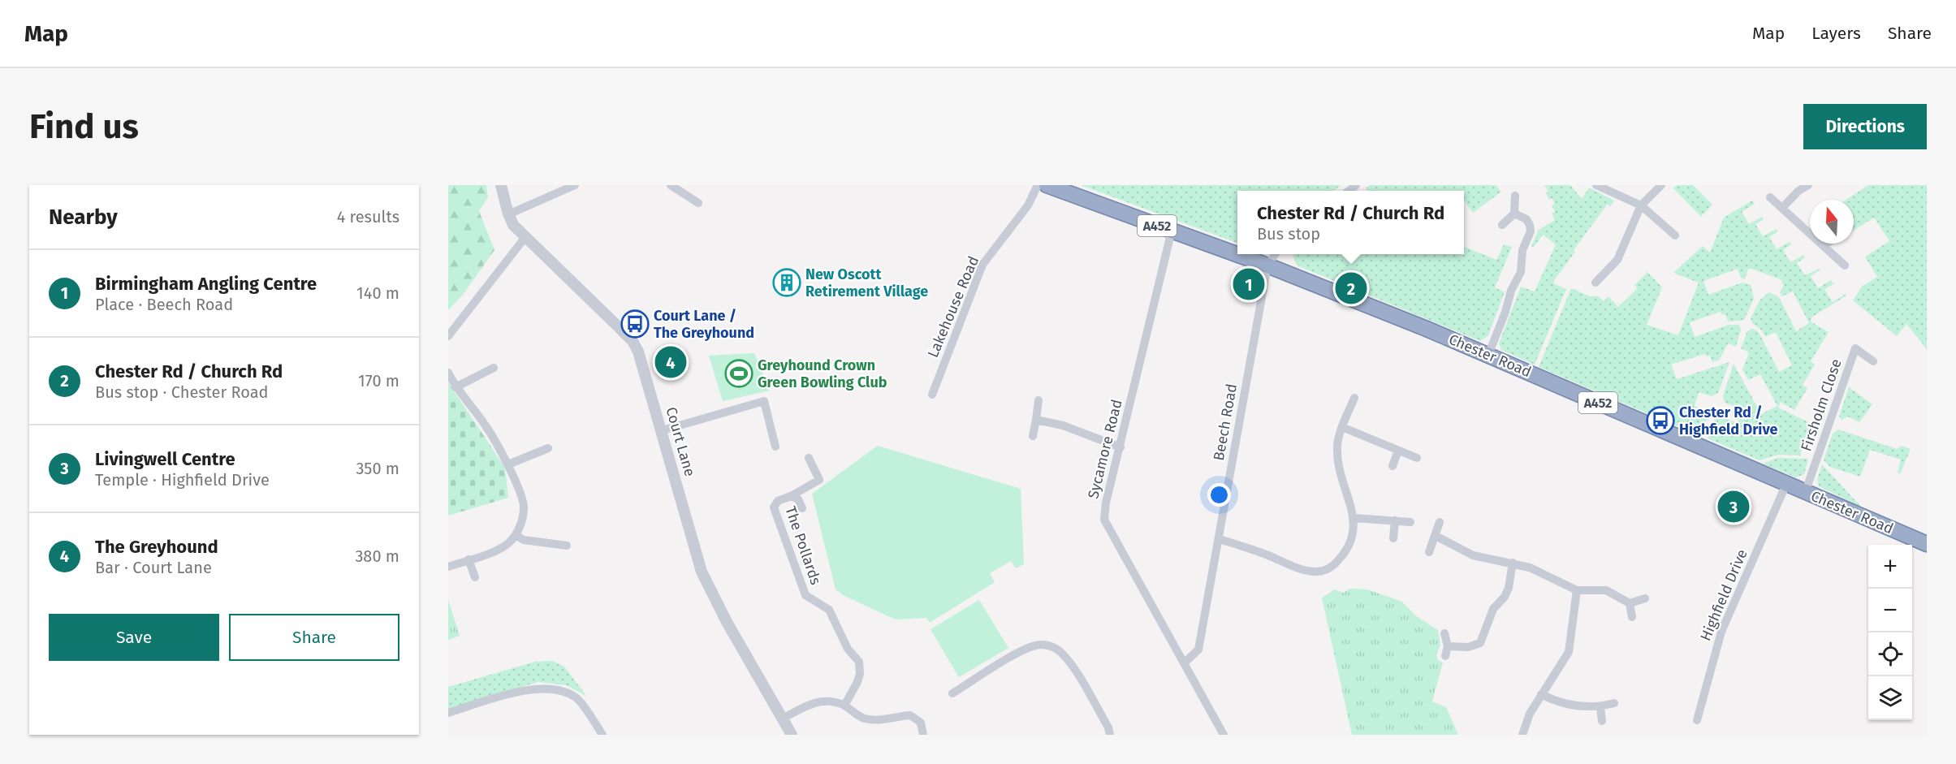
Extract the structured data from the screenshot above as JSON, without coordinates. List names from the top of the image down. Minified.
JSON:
{"streets":{"highway":["A452","Chester Road"],"street":["Lakehouse Road","Firsholm Close","Beech Road","Court Lane","Sycamore Road","The Pollards","Highfield Drive"]},"crossings":[["Chester Road","Firsholm Close"],["Chester Road","Beech Road"],["Chester Road","Sycamore Road"],["Chester Road","Highfield Drive"],["Beech Road","Sycamore Road"]],"places":{"building":["New Oscott Retirement Village"],"bus stop":["Court Lane / The Greyhound","Chester Rd / Highfield Drive"],"sports":["Greyhound Crown Green Bowling Club"]},"north":"top","page":{"header":"Map","nav":["Map","Layers","Share"],"buttons":["Directions",["Save","Share"]],"title":"Find us","heading":["Nearby","4 results"],"popup":["Chester Rd / Church Rd","Bus stop"],"list":[{"mark":"1","name":"Birmingham Angling Centre","note":"Place · Beech Road","value":"140 m"},{"mark":"2","name":"Chester Rd / Church Rd","note":"Bus stop · Chester Road","value":"170 m"},{"mark":"3","name":"Livingwell Centre","note":"Temple · Highfield Drive","value":"350 m"},{"mark":"4","name":"The Greyhound","note":"Bar · Court Lane","value":"380 m"}],"pins":["1","2","4","3"],"map_buttons":["+","−"]}}
